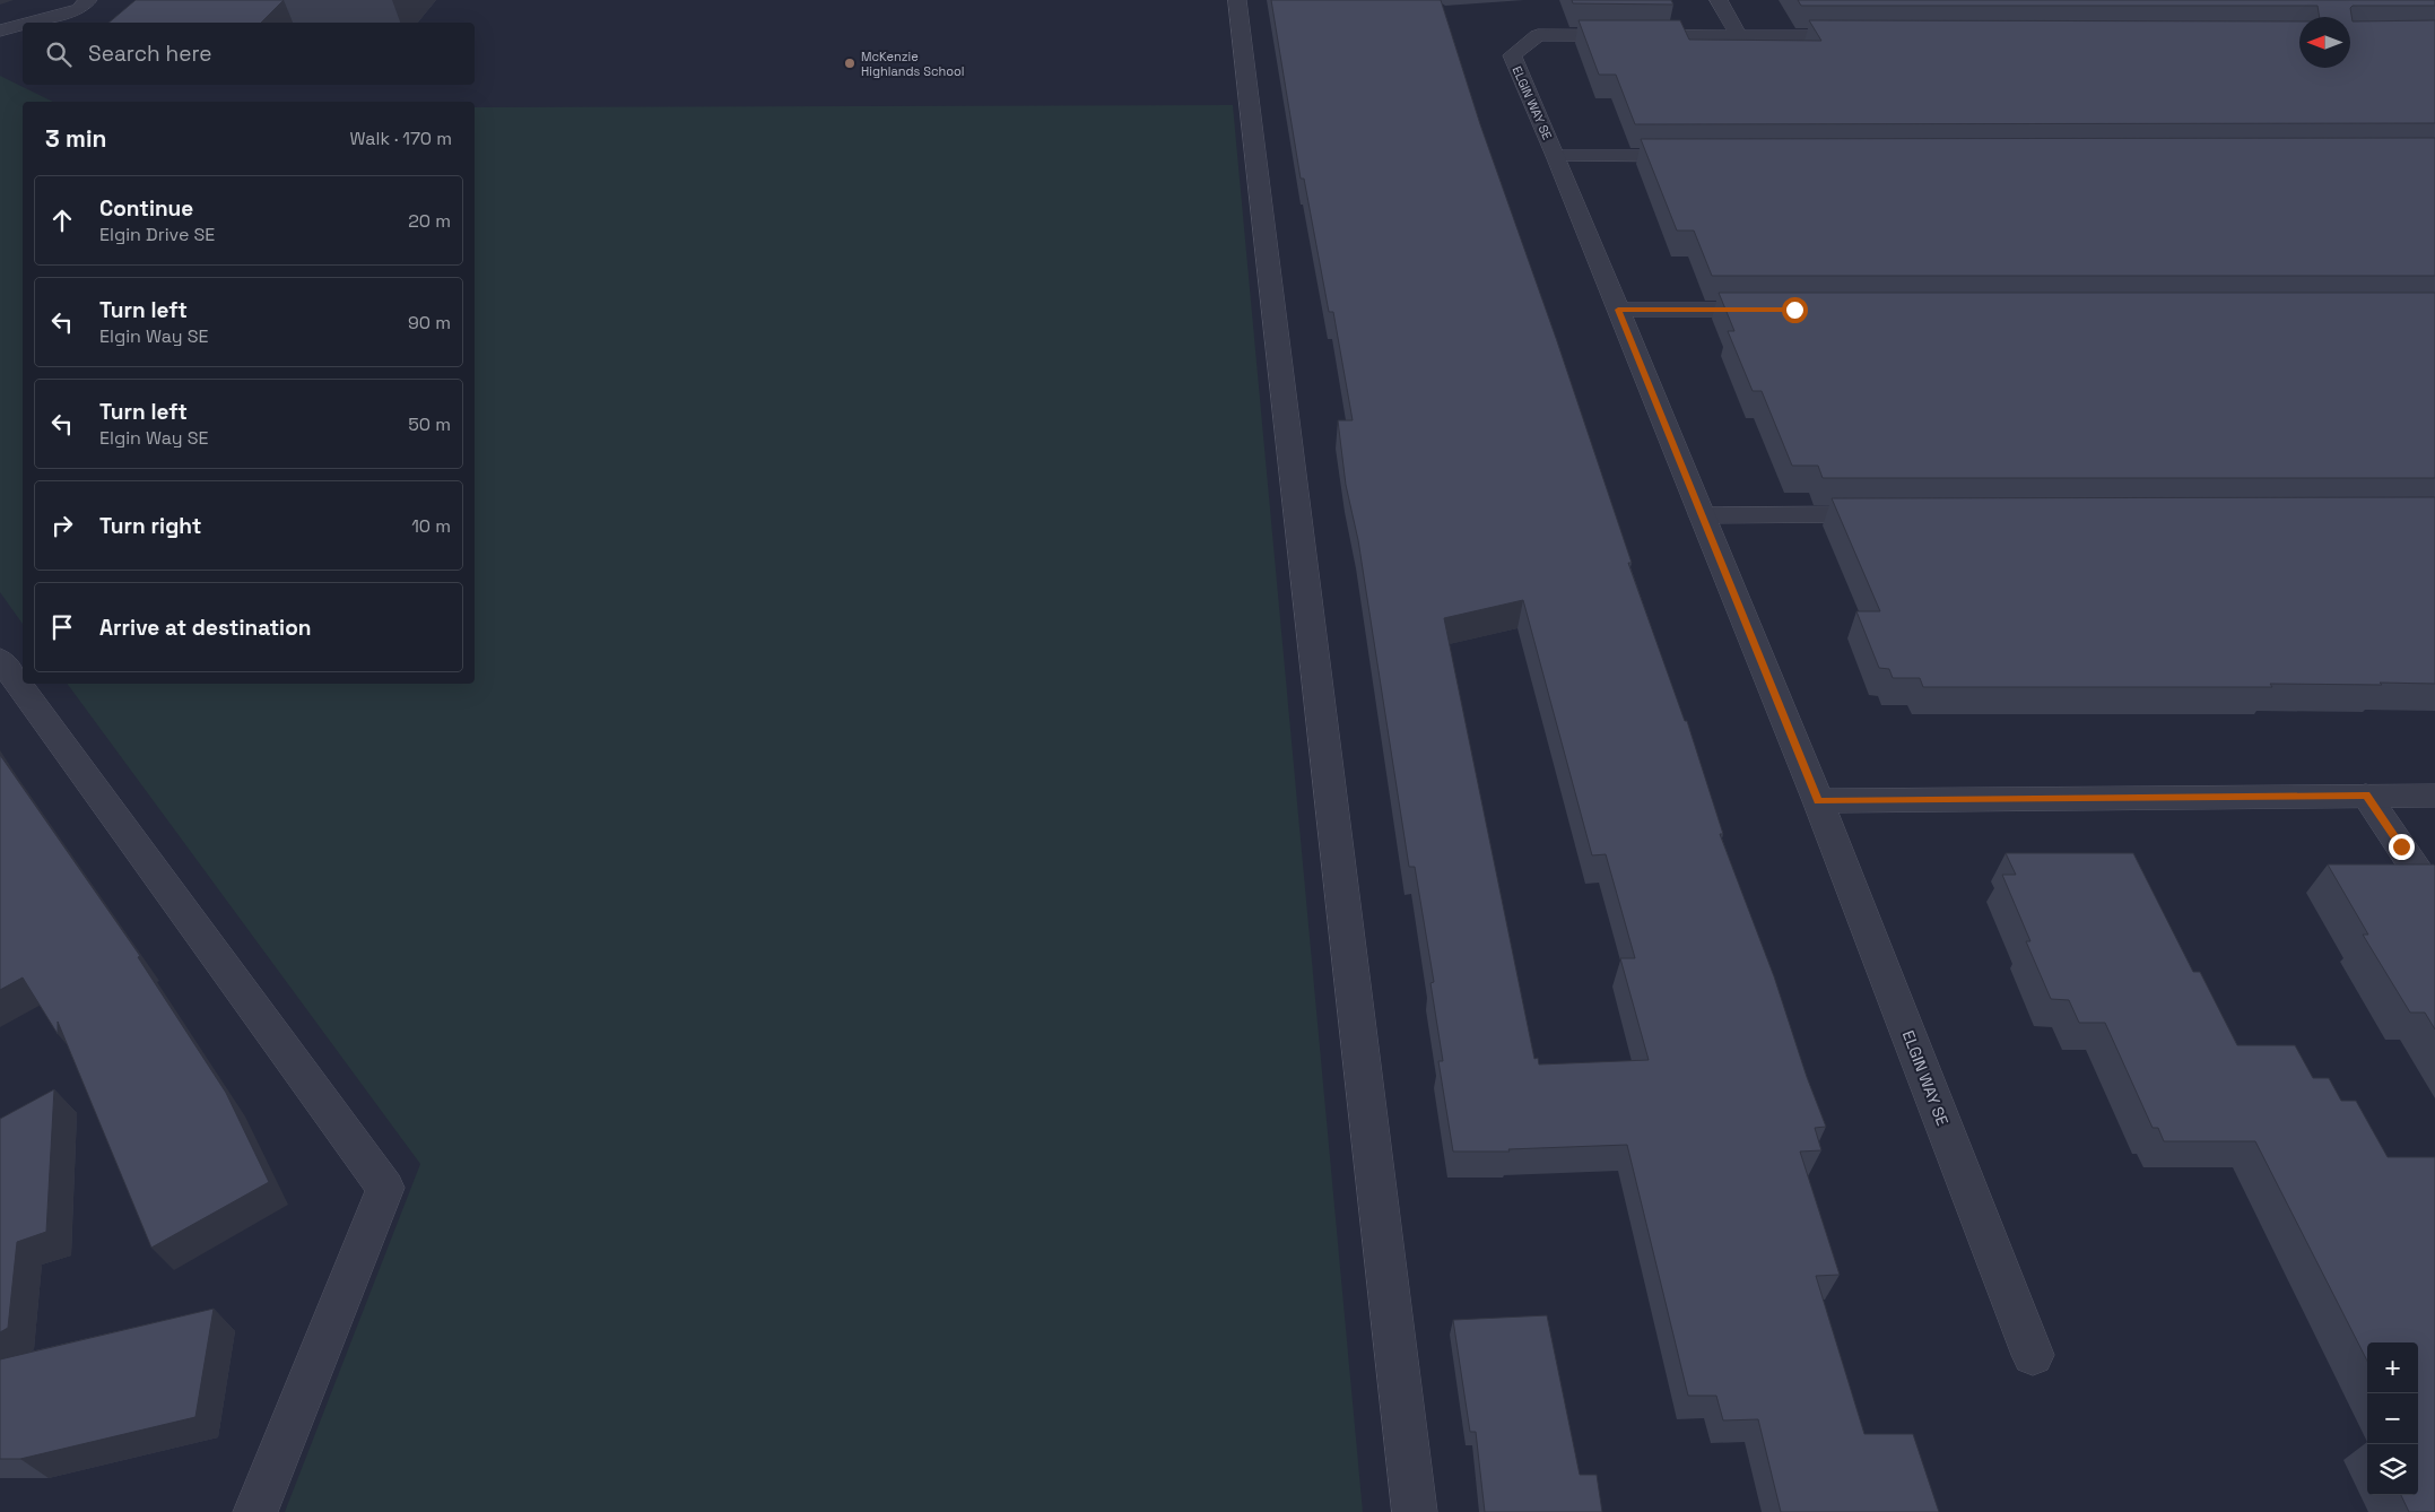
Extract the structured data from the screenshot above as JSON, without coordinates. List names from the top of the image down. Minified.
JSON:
{"streets":{"street":["ELGIN WAY SE"]},"places":["McKenzie Highlands School"],"north":"left","page":{"search":"Search here","heading":["3 min","Walk · 170 m"],"list":[["Continue","Elgin Drive SE","20 m"],["Turn left","Elgin Way SE","90 m"],["Turn left","Elgin Way SE","50 m"],["Turn right","10 m"],"Arrive at destination"],"map_buttons":["+","−"]}}
